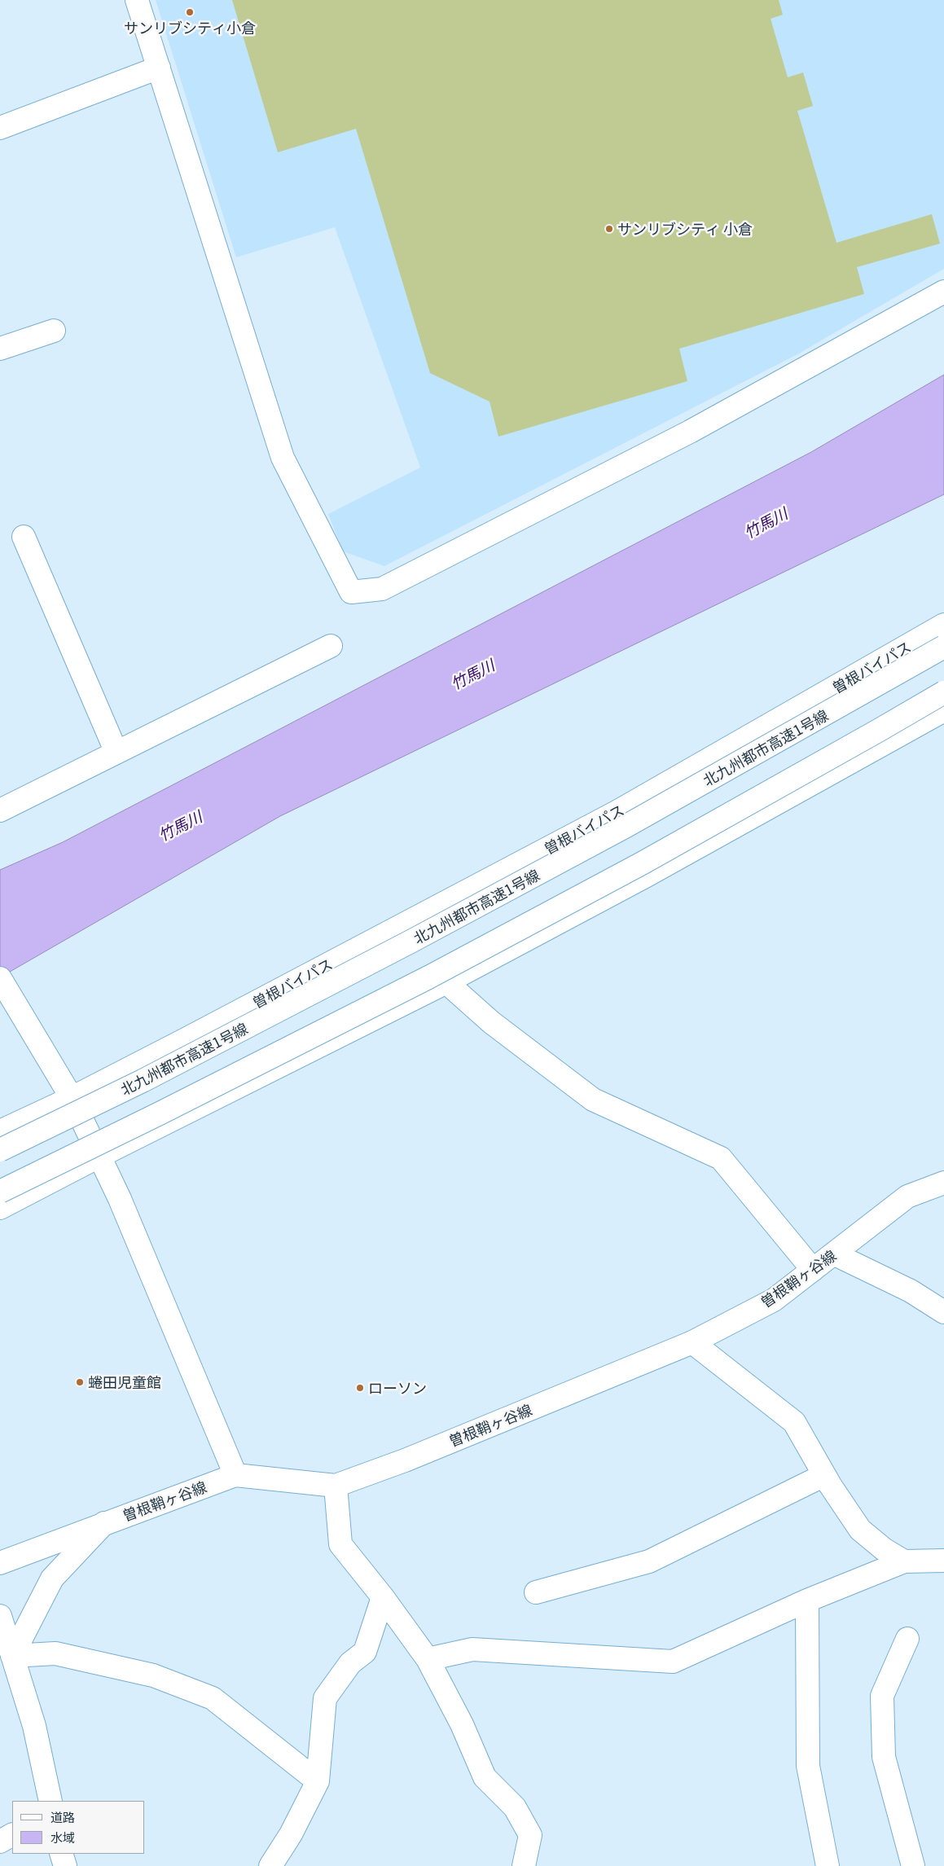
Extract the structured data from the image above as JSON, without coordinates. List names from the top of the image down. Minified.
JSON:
{"streets":{"main road":["曽根バイパス","北九州都市高速1号線","曽根鞘ヶ谷線"]},"water":["竹馬川"],"places":["サンリブシティ小倉","サンリブシティ 小倉","蜷田児童館","ローソン"],"legend":["道路","水域"]}
